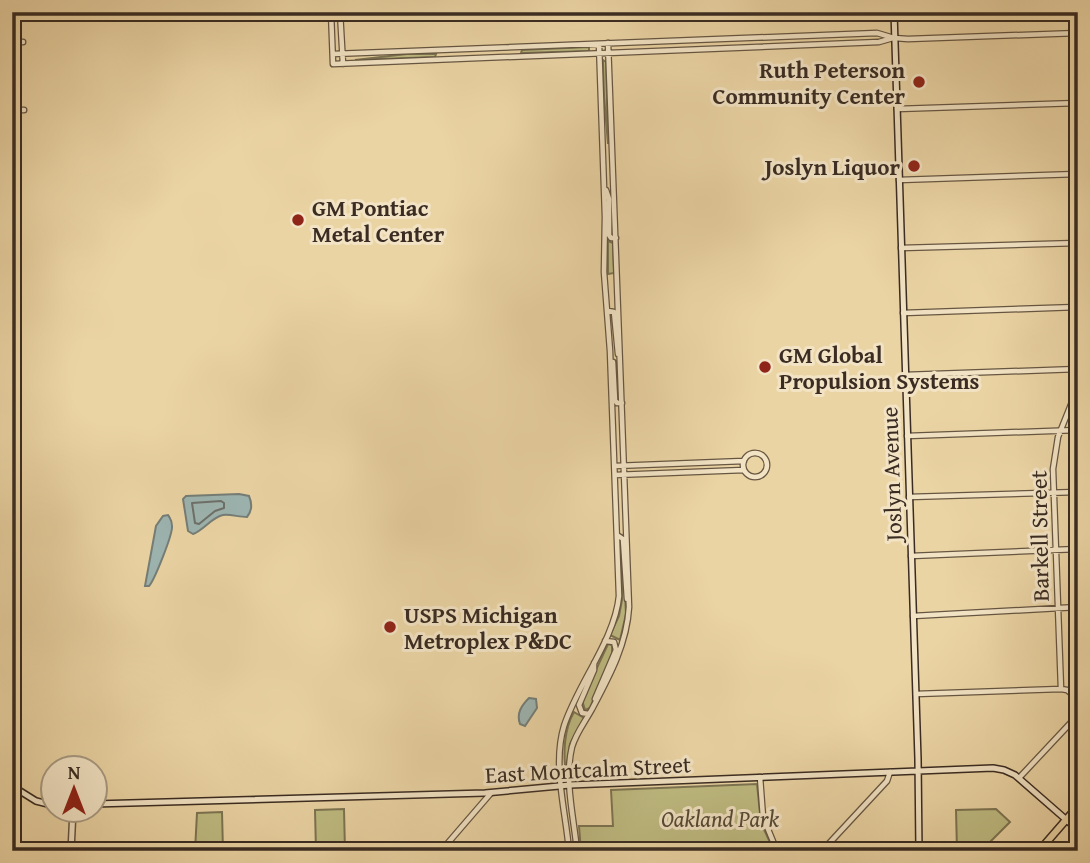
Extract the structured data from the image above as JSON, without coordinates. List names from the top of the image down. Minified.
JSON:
{"streets":{"main road":["Joslyn Avenue","East Montcalm Street"],"street":["Barkell Street"]},"crossings":[["Joslyn Avenue","East Montcalm Street"]],"parks":["Oakland Park"],"places":["Ruth Peterson Community Center","Joslyn Liquor","GM Pontiac Metal Center","GM Global Propulsion Systems","USPS Michigan Metroplex P&DC"],"north":"top"}
